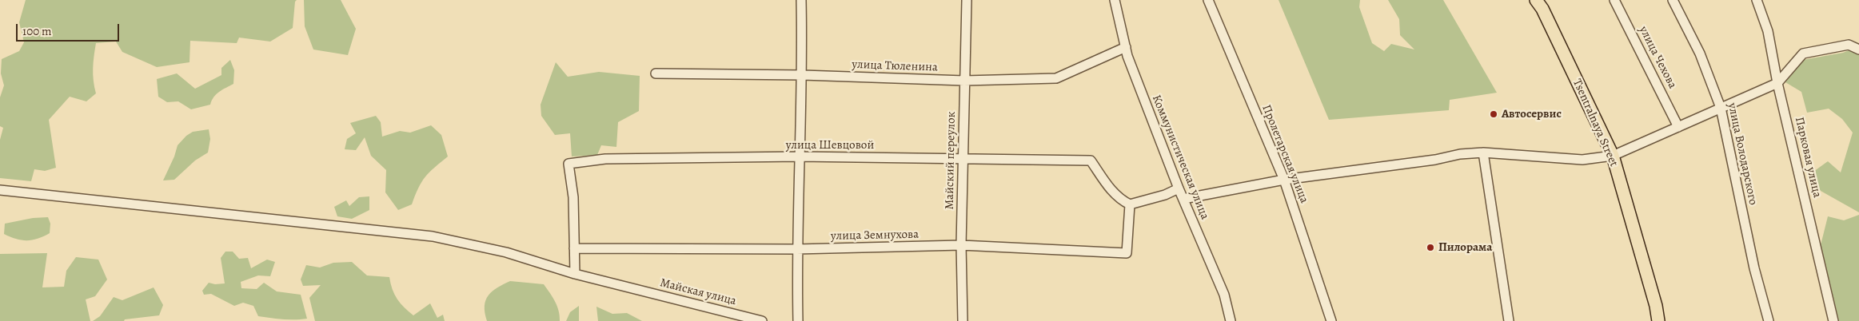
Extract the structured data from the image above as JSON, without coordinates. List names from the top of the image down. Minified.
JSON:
{"streets":{"main road":["Tsentralnaya Street"],"street":["улица Чехова","улица Тюленина","улица Шевцовой","Пролетарская улица","улица Володарского","Коммунистическая улица","Парковая улица","Майский переулок","улица Земнухова","Майская улица"]},"crossings":[["улица Тюленина","Коммунистическая улица"],["улица Тюленина","Майский переулок"],["улица Шевцовой","Майский переулок"],["улица Шевцовой","улица Земнухова"],["Майский переулок","улица Земнухова"]],"places":["Автосервис","Пилорама"],"scale_bar":"100 m"}
